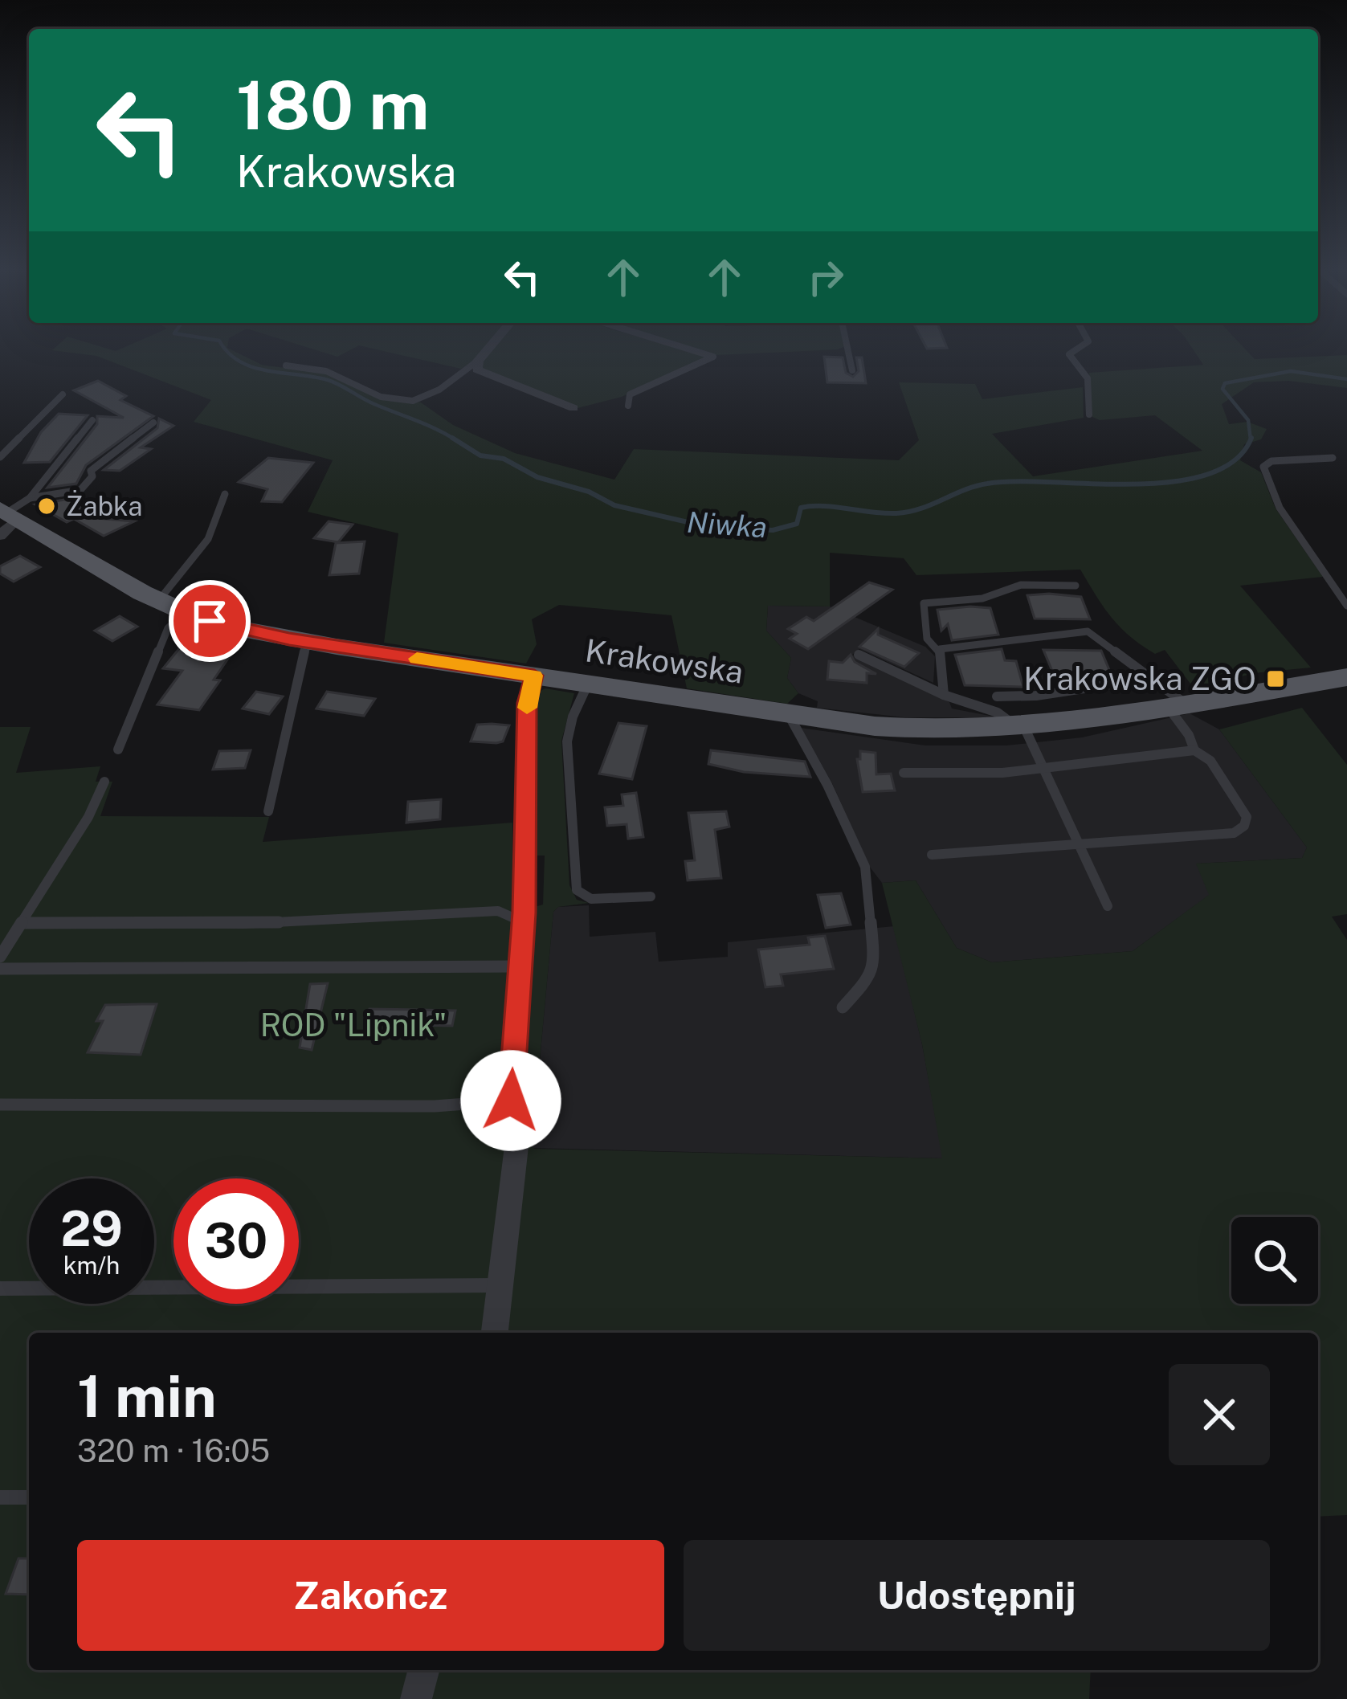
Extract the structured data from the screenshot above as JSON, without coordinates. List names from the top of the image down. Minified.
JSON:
{"streets":{"main road":["Krakowska"]},"water":["Niwka"],"parks":["ROD \"Lipnik\""],"places":{"other":["Żabka"],"transit":["Krakowska ZGO"]},"page":{"turn":["180 m","Krakowska"],"speed":"29 km/h","limit":"30","heading":["1 min","320 m · 16:05"],"buttons":["Zakończ","Udostępnij"]}}
